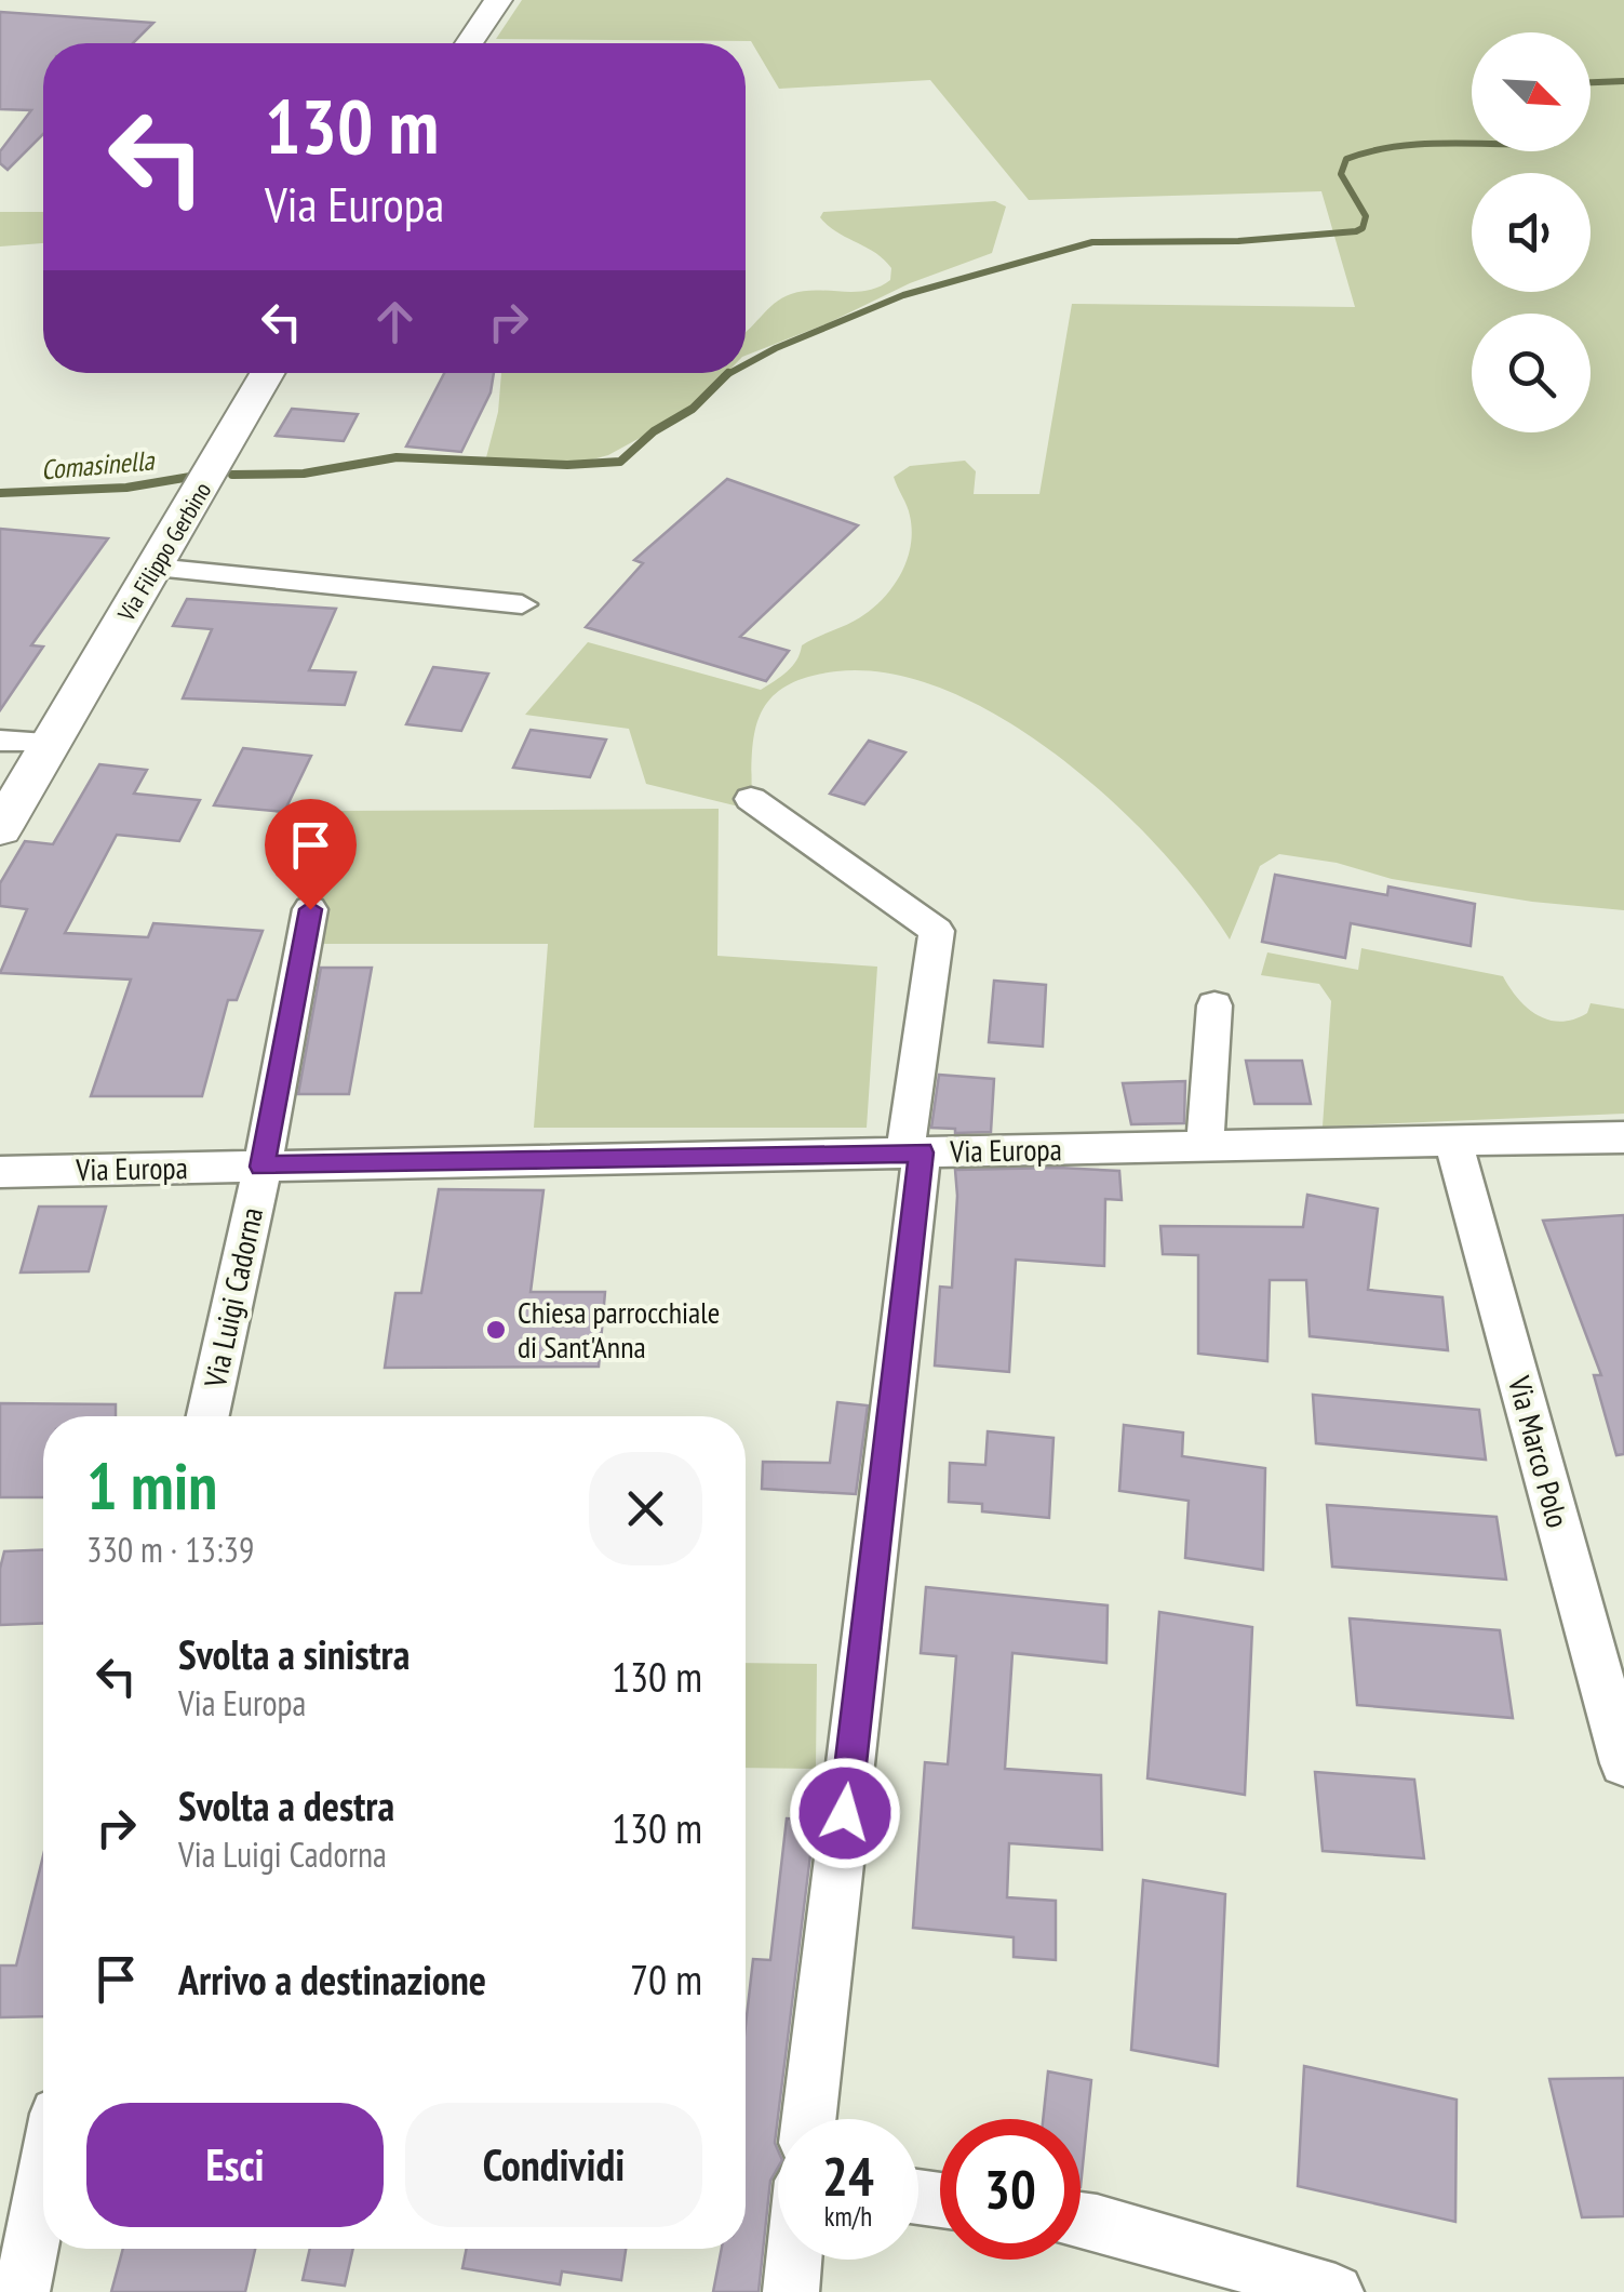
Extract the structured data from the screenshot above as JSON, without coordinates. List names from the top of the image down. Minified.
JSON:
{"streets":{"street":["Via Filippo Gerbino","Via Europa","Via Luigi Cadorna","Via Marco Polo"]},"crossings":[["Via Europa","Via Luigi Cadorna"],["Via Europa","Via Marco Polo"]],"water":["Comasinella"],"places":["Chiesa parrocchiale di Sant'Anna"],"north":"bottom right","page":{"turn":["130 m","Via Europa"],"heading":["1 min","330 m · 13:39"],"list":[{"name":"Svolta a sinistra","note":"Via Europa","value":"130 m"},{"name":"Svolta a destra","note":"Via Luigi Cadorna","value":"130 m"},{"name":"Arrivo a destinazione","value":"70 m"}],"buttons":["Esci","Condividi"],"speed":"24 km/h","limit":"30"}}
